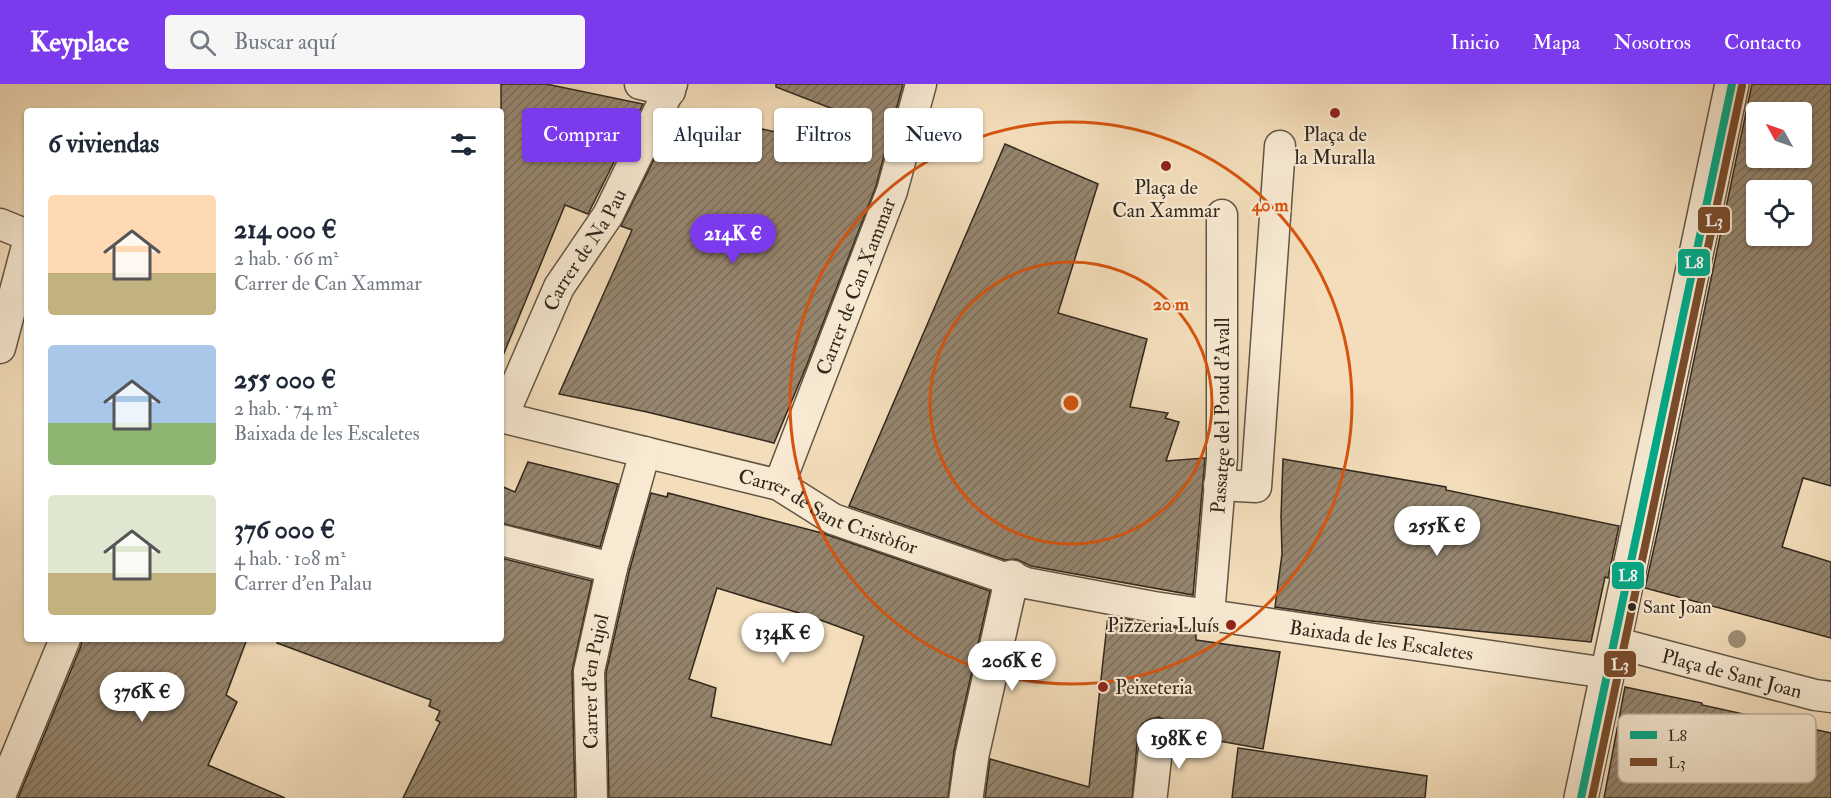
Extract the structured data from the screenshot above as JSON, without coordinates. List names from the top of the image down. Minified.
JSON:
{"streets":{"street":["Carrer de Na Pau","Carrer de Can Xammar","Passatge del Poud d'Avall","Carrer de Sant Cristòfor","Baixada de les Escaletes","Plaça de Sant Joan","Carrer d'en Pujol"]},"crossings":[["Carrer de Can Xammar","Carrer de Sant Cristòfor"],["Passatge del Poud d'Avall","Baixada de les Escaletes"],["Carrer de Sant Cristòfor","Baixada de les Escaletes"],["Carrer de Sant Cristòfor","Carrer d'en Pujol"],["Baixada de les Escaletes","Plaça de Sant Joan"]],"places":["Plaça de la Muralla","Plaça de Can Xammar","Sant Joan","Pizzeria Lluís","Peixeteria"],"lines":["transit line L8","transit line L3"],"legend":["L8","L3"],"north":"top left","page":{"header":"Keyplace","search":"Buscar aquí","nav":["Inicio","Mapa","Nosotros","Contacto"],"chip":["Comprar","Alquilar","Filtros","Nuevo"],"heading":"6 viviendas","list":[{"name":"214 000 €","note":"2 hab. · 66 m² · Carrer de Can Xammar"},{"name":"255 000 €","note":"2 hab. · 74 m² · Baixada de les Escaletes"},{"name":"376 000 €","note":"4 hab. · 108 m² · Carrer d'en Palau"}],"price":["214K €","255K €","134K €","206K €","376K €","198K €"]},"rings":["40 m","20 m"]}
